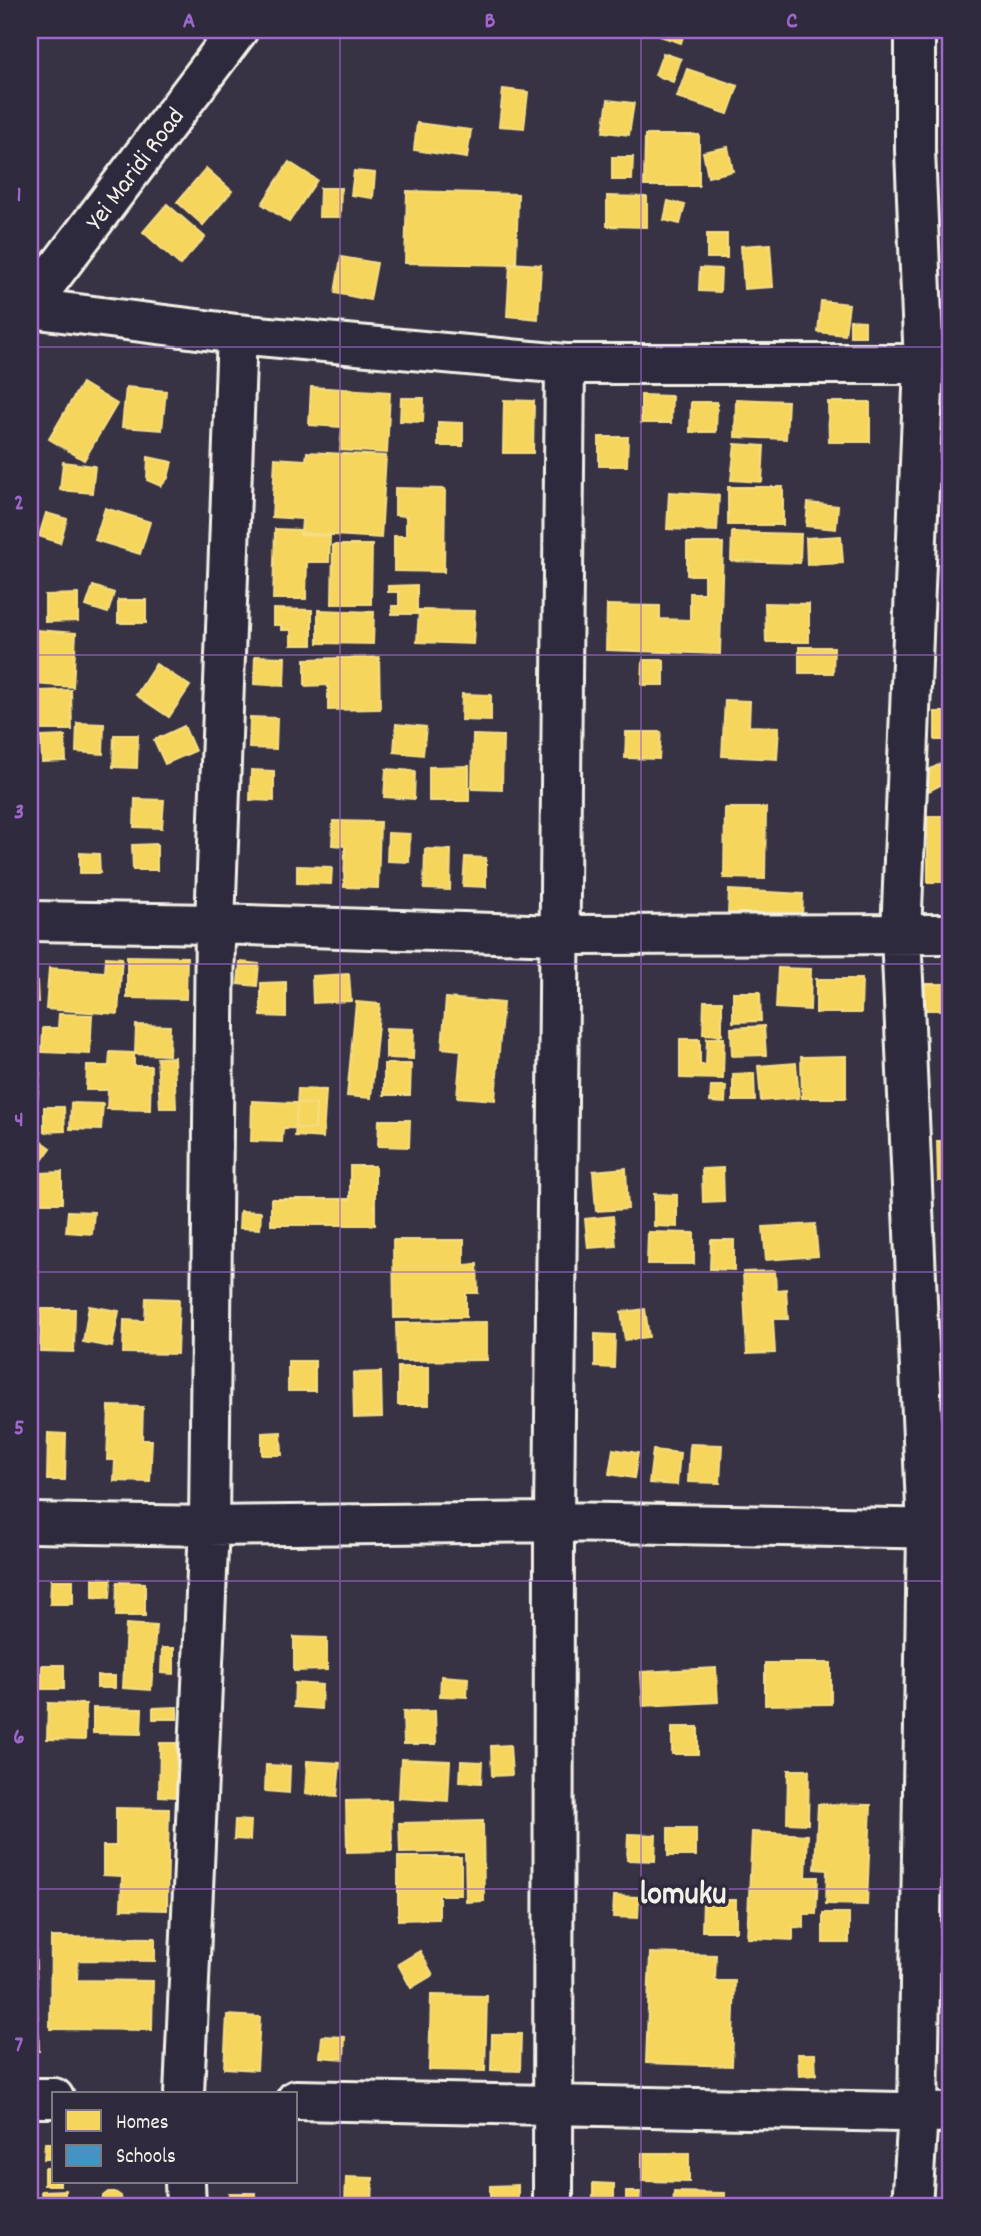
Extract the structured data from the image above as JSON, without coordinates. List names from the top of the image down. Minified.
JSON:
{"streets":{"street":["Yei Maridi Road"]},"districts":["lomuku"],"legend":["Homes","Schools"],"grid":{"columns":["A","B","C"],"rows":["1","2","3","4","5","6","7"]}}
